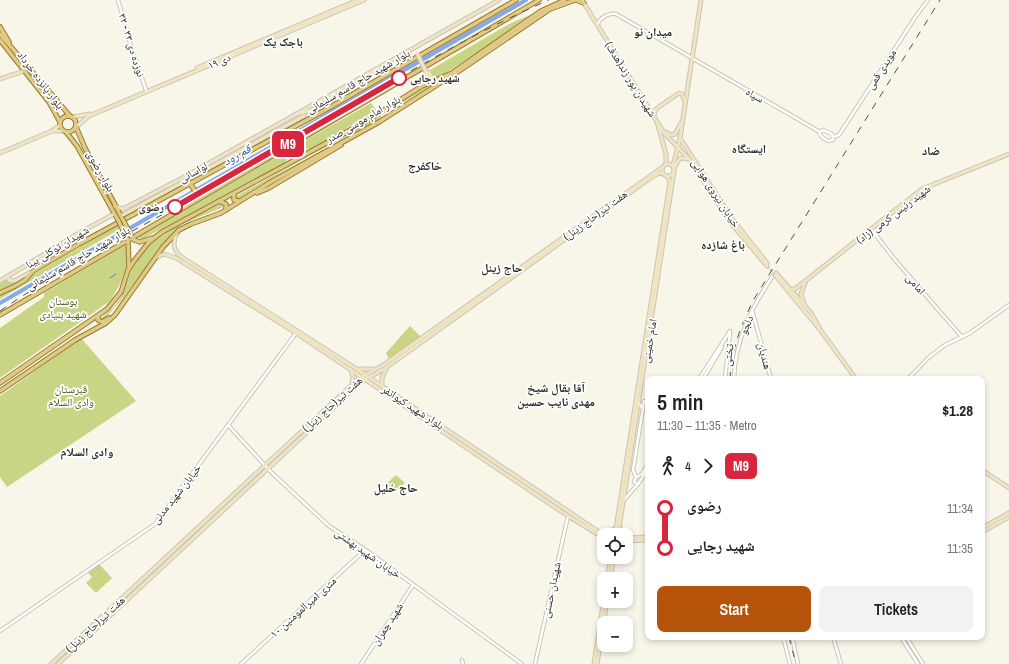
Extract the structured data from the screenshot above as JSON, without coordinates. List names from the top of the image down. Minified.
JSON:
{"streets":{"main road":["۱۹ دی","شهیدان پور زند(هدف)","بلوار پانزده خرداد","بلوار شهید حاج قاسم سلیمانی","بلوار امام موسی صدر","بلوار رضوی","لواسانی","خیابان نیروی هوایی","شهید رئیس کرمی (زاد)","هفت تیر(حاج زینل)","شهیدان توکلی بینا","امام خمینی","بلوار شهید کیوانفر"],"street":["۳۲ - نوزده دی ۳۳","مویدی قمی","سپاه","امامی","دلجو","تختی","هندیان","خیابان شهید مدنی","خیابان شهید بهشتی","شهیدان حسنی","۱۰ متری امیرالمومنین","شهید چمران"]},"crossings":[["۳۲ - نوزده دی ۳۳","۱۹ دی"],["۱۹ دی","بلوار پانزده خرداد"],["۱۹ دی","بلوار رضوی"],["شهیدان پور زند(هدف)","سپاه"],["شهیدان پور زند(هدف)","بلوار امام موسی صدر"],["شهیدان پور زند(هدف)","خیابان نیروی هوایی"],["شهیدان پور زند(هدف)","امام خمینی"],["بلوار پانزده خرداد","بلوار رضوی"],["سپاه","امام خمینی"],["بلوار رضوی","لواسانی"],["بلوار رضوی","شهیدان توکلی بینا"],["خیابان نیروی هوایی","امام خمینی"],["شهید رئیس کرمی (زاد)","امامی"],["هفت تیر(حاج زینل)","امام خمینی"],["هفت تیر(حاج زینل)","بلوار شهید کیوانفر"],["هفت تیر(حاج زینل)","خیابان شهید بهشتی"],["دلجو","هندیان"],["بلوار شهید کیوانفر","خیابان شهید مدنی"],["بلوار شهید کیوانفر","شهیدان حسنی"],["خیابان شهید مدنی","خیابان شهید بهشتی"],["خیابان شهید بهشتی","۱۰ متری امیرالمومنین"],["خیابان شهید بهشتی","شهید چمران"]],"districts":["میدان نو","باجک یک","ایستگاه","ضاد","خاکفرج","باغ شازده","حاج زینل","آقا بقال شیخ مهدی نایب حسین","وادی السلام","حاج خلیل"],"water":["قم رود"],"parks":["بوستان شهید بنیادی","قبرستان وادی السلام"],"places":["شهید رجایی","رضوی"],"lines":["metro line M9"],"page":{"on_map":"M9","heading":["5 min","11:30 – 11:35 · Metro","$1.28"],"legs":["4","M9"],"list":[{"name":"رضوی","value":"11:34"},{"name":"شهید رجایی","value":"11:35"}],"map_buttons":["+","−"],"buttons":["Start","Tickets"]}}
